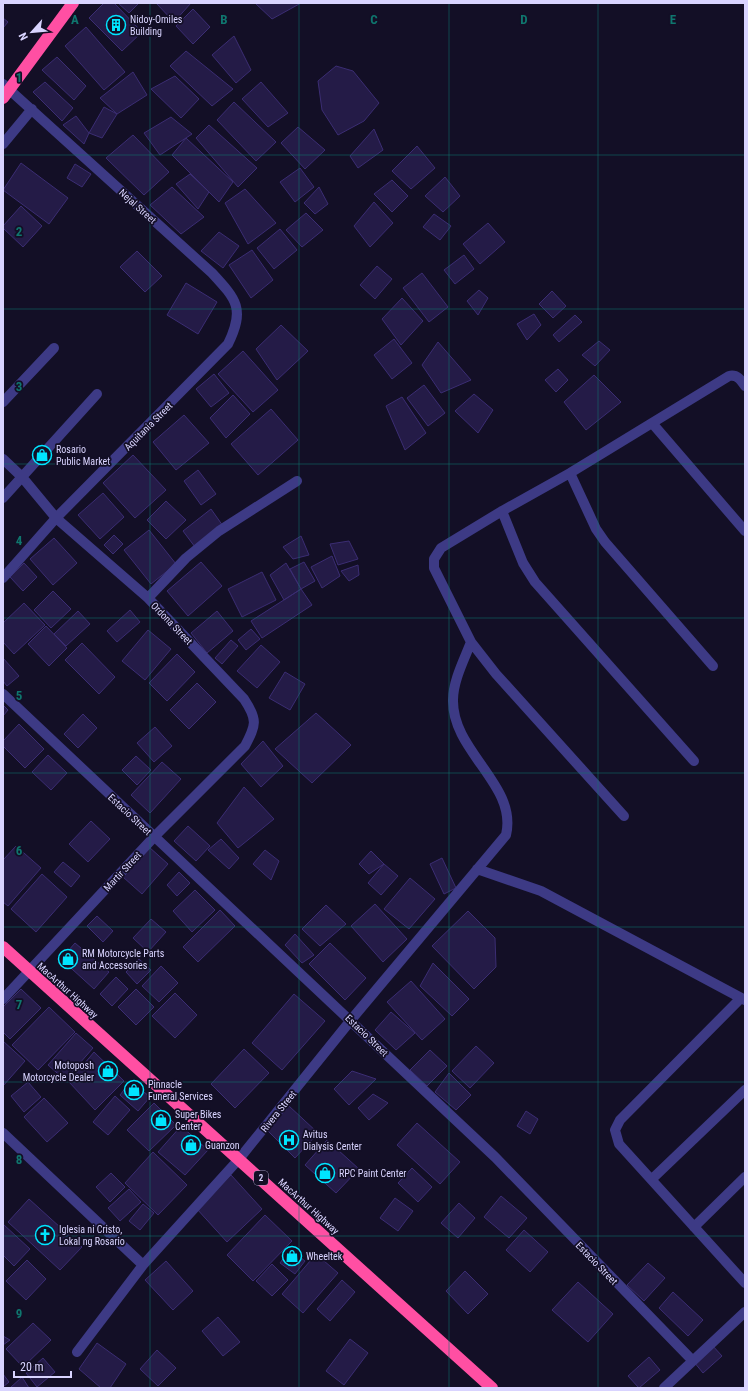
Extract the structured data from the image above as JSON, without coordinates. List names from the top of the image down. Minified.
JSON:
{"streets":{"highway":["MacArthur Highway","2"],"street":["Nejal Street","Aquitania Street","Ordona Street","Estacio Street","Martir Street","Rivera Street"]},"crossings":[["Nejal Street","Aquitania Street"],["Aquitania Street","Ordona Street"],["Ordona Street","Martir Street"],["Estacio Street","Martir Street"],["Estacio Street","Rivera Street"],["Martir Street","MacArthur Highway"],["MacArthur Highway","Rivera Street"]],"places":{"building":["Nidoy-Omiles Building"],"shop":["Rosario Public Market","RM Motorcycle Parts and Accessories","Motoposh Motorcycle Dealer","Pinnacle Funeral Services","Super Bikes Center","Guanzon","RPC Paint Center","Wheeltek"],"hospital":["Avitus Dialysis Center"],"church":["Iglesia ni Cristo, Lokal ng Rosario"]},"scale_bar":"20 m","north":"bottom left","grid":{"columns":["A","B","C","D","E"],"rows":["1","2","3","4","5","6","7","8","9"]}}
